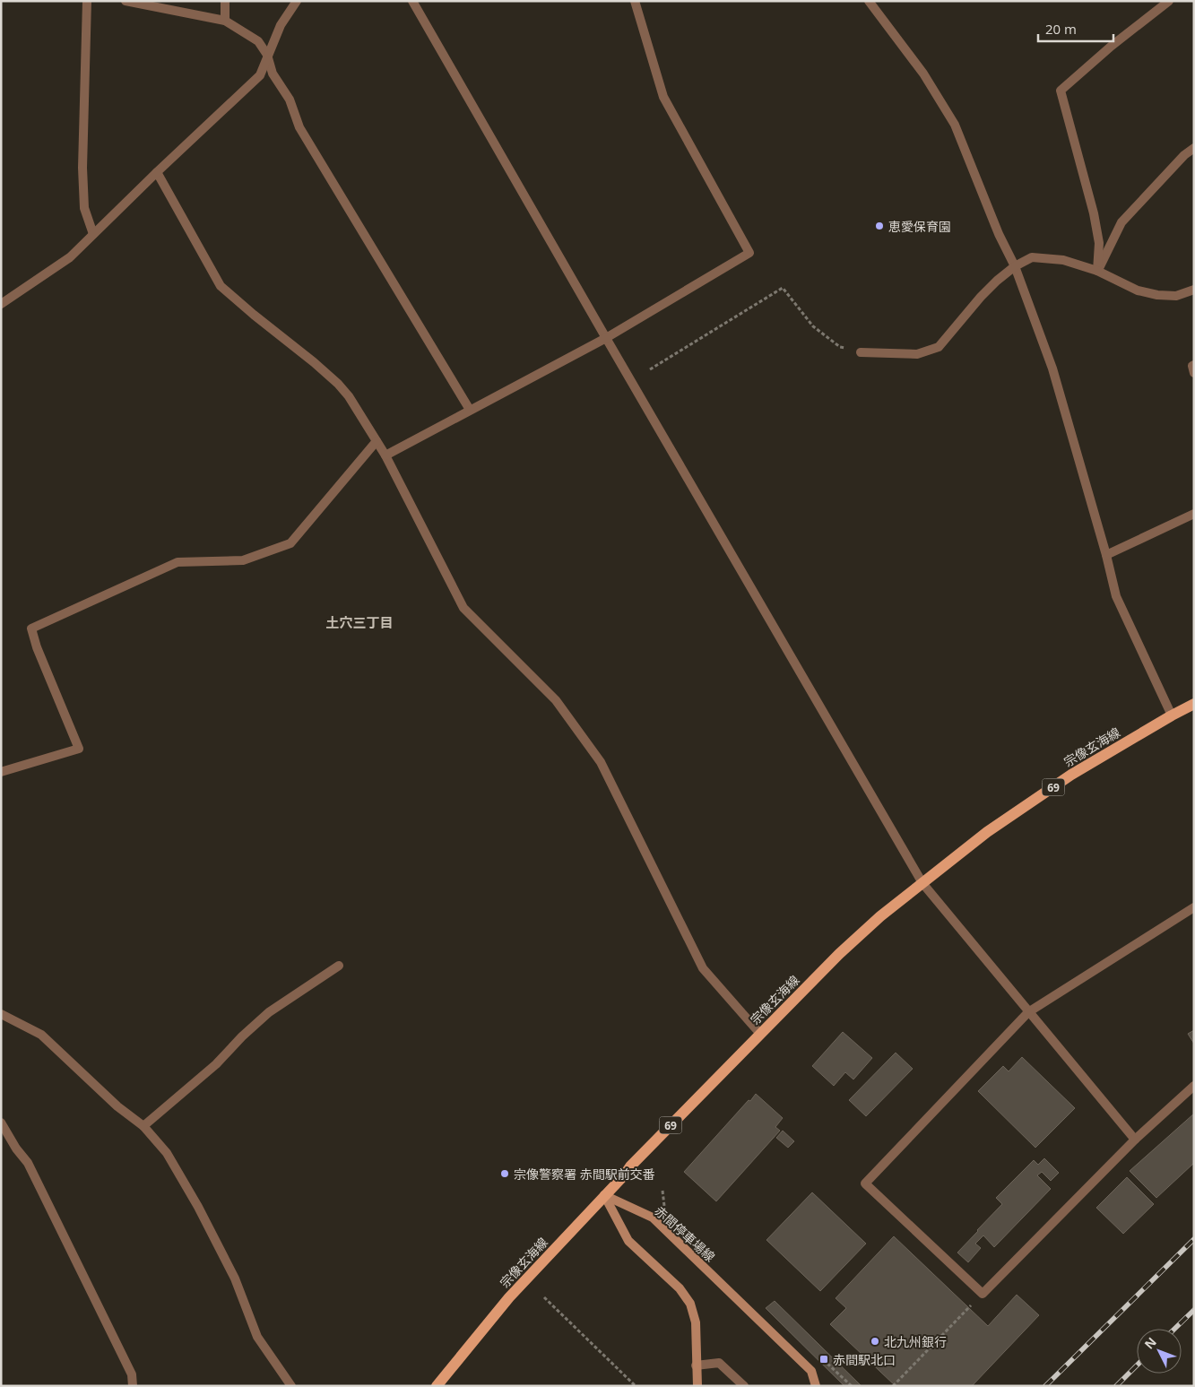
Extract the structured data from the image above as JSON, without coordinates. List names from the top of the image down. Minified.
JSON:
{"streets":{"main road":["宗像玄海線","69","赤間停車場線"]},"crossings":[["宗像玄海線","赤間停車場線"]],"districts":["土穴三丁目"],"places":{"other":["恵愛保育園","宗像警察署 赤間駅前交番","北九州銀行"],"transit":["赤間駅北口"]},"scale_bar":"20 m","north":"top left"}
